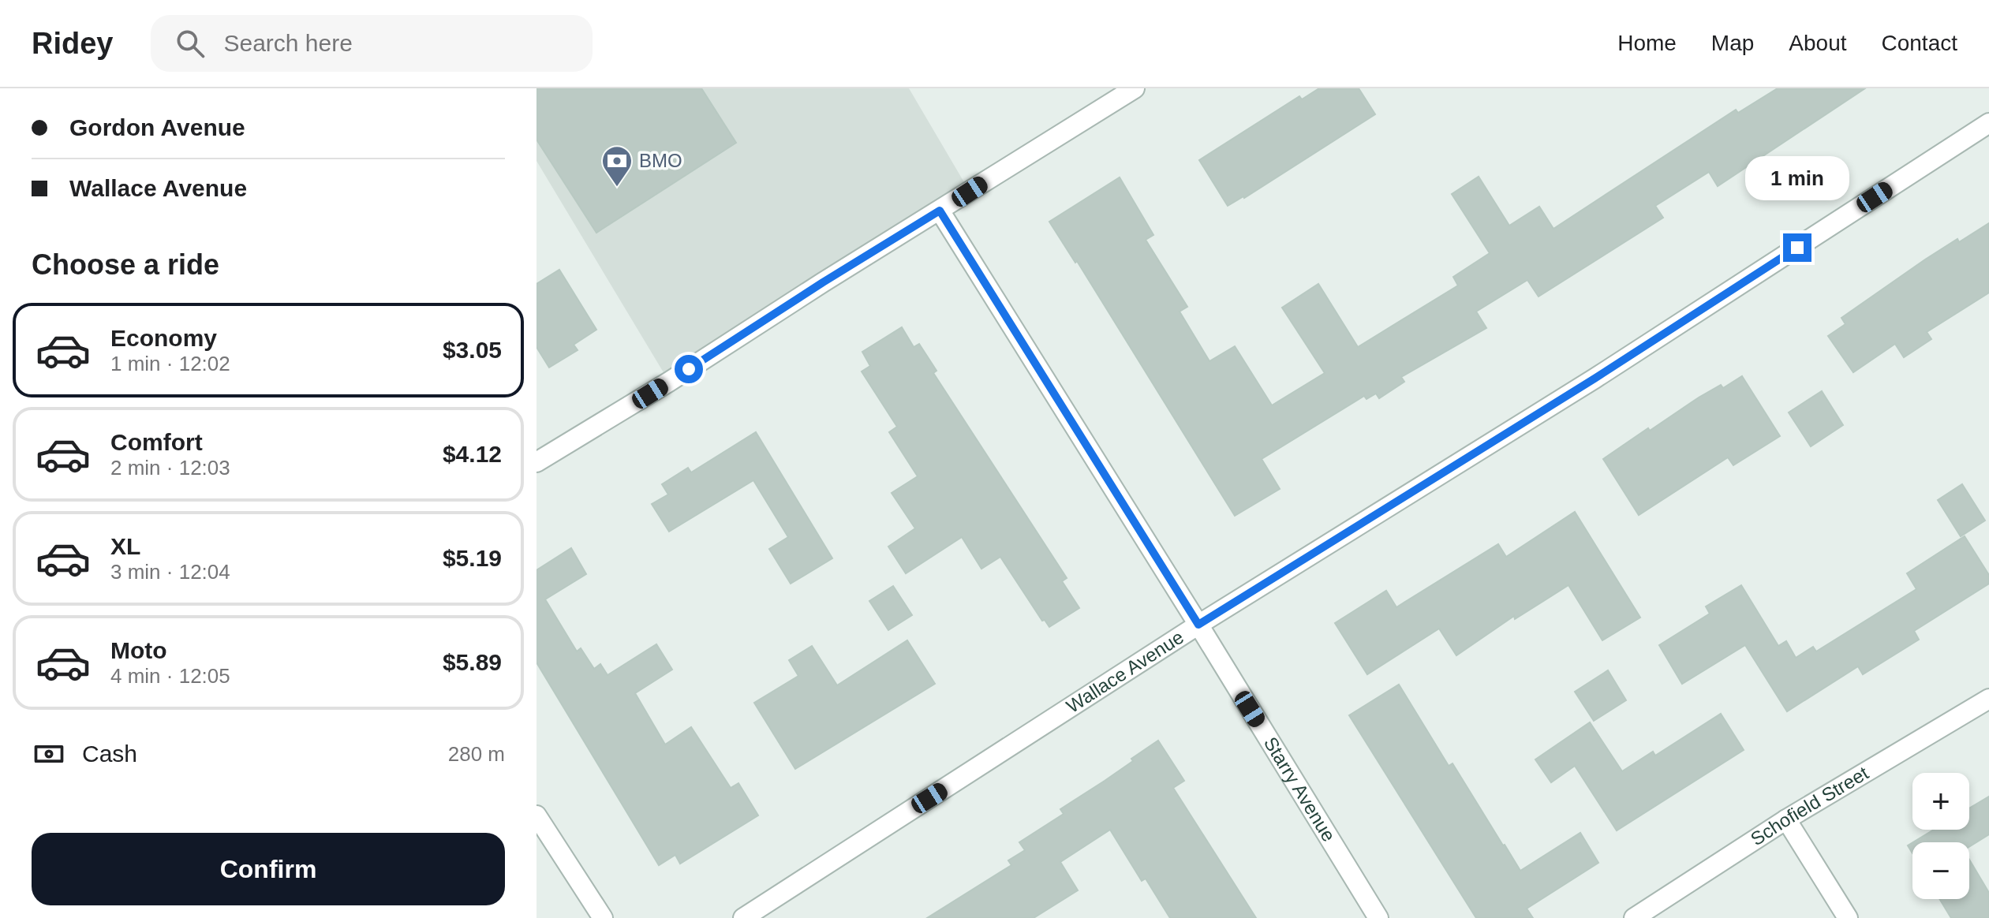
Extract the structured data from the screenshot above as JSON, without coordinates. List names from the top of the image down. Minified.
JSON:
{"streets":{"street":["Wallace Avenue","Starry Avenue","Schofield Street"]},"crossings":[["Wallace Avenue","Starry Avenue"]],"places":{"bank":["BMO"]},"page":{"header":"Ridey","search":"Search here","nav":["Home","Map","About","Contact"],"banner":["Gordon Avenue","Wallace Avenue"],"bubble":"1 min","heading":"Choose a ride","list":[{"name":"Economy","note":"1 min · 12:02","value":"$3.05"},{"name":"Comfort","note":"2 min · 12:03","value":"$4.12"},{"name":"XL","note":"3 min · 12:04","value":"$5.19"},{"name":"Moto","note":"4 min · 12:05","value":"$5.89"}],"pay":["Cash","280 m"],"map_buttons":["+","−"],"buttons":"Confirm"}}
